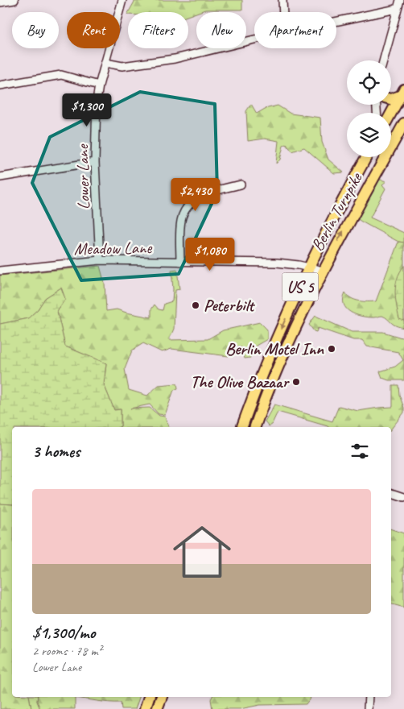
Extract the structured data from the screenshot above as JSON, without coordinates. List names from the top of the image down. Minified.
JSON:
{"streets":{"highway":["Berlin Turnpike","US 5"],"street":["Lower Lane","Meadow Lane"]},"crossings":[["Lower Lane","Meadow Lane"],["Berlin Turnpike","Meadow Lane"]],"places":["Peterbilt","Berlin Motel Inn","The Olive Bazaar"],"page":{"chip":["Buy","Rent","Filters","New","Apartment"],"price":["$1,300","$2,430","$1,080"],"heading":"3 homes","list":[{"name":"$1,300/mo","note":"2 rooms · 78 m² · Lower Lane"}]}}
